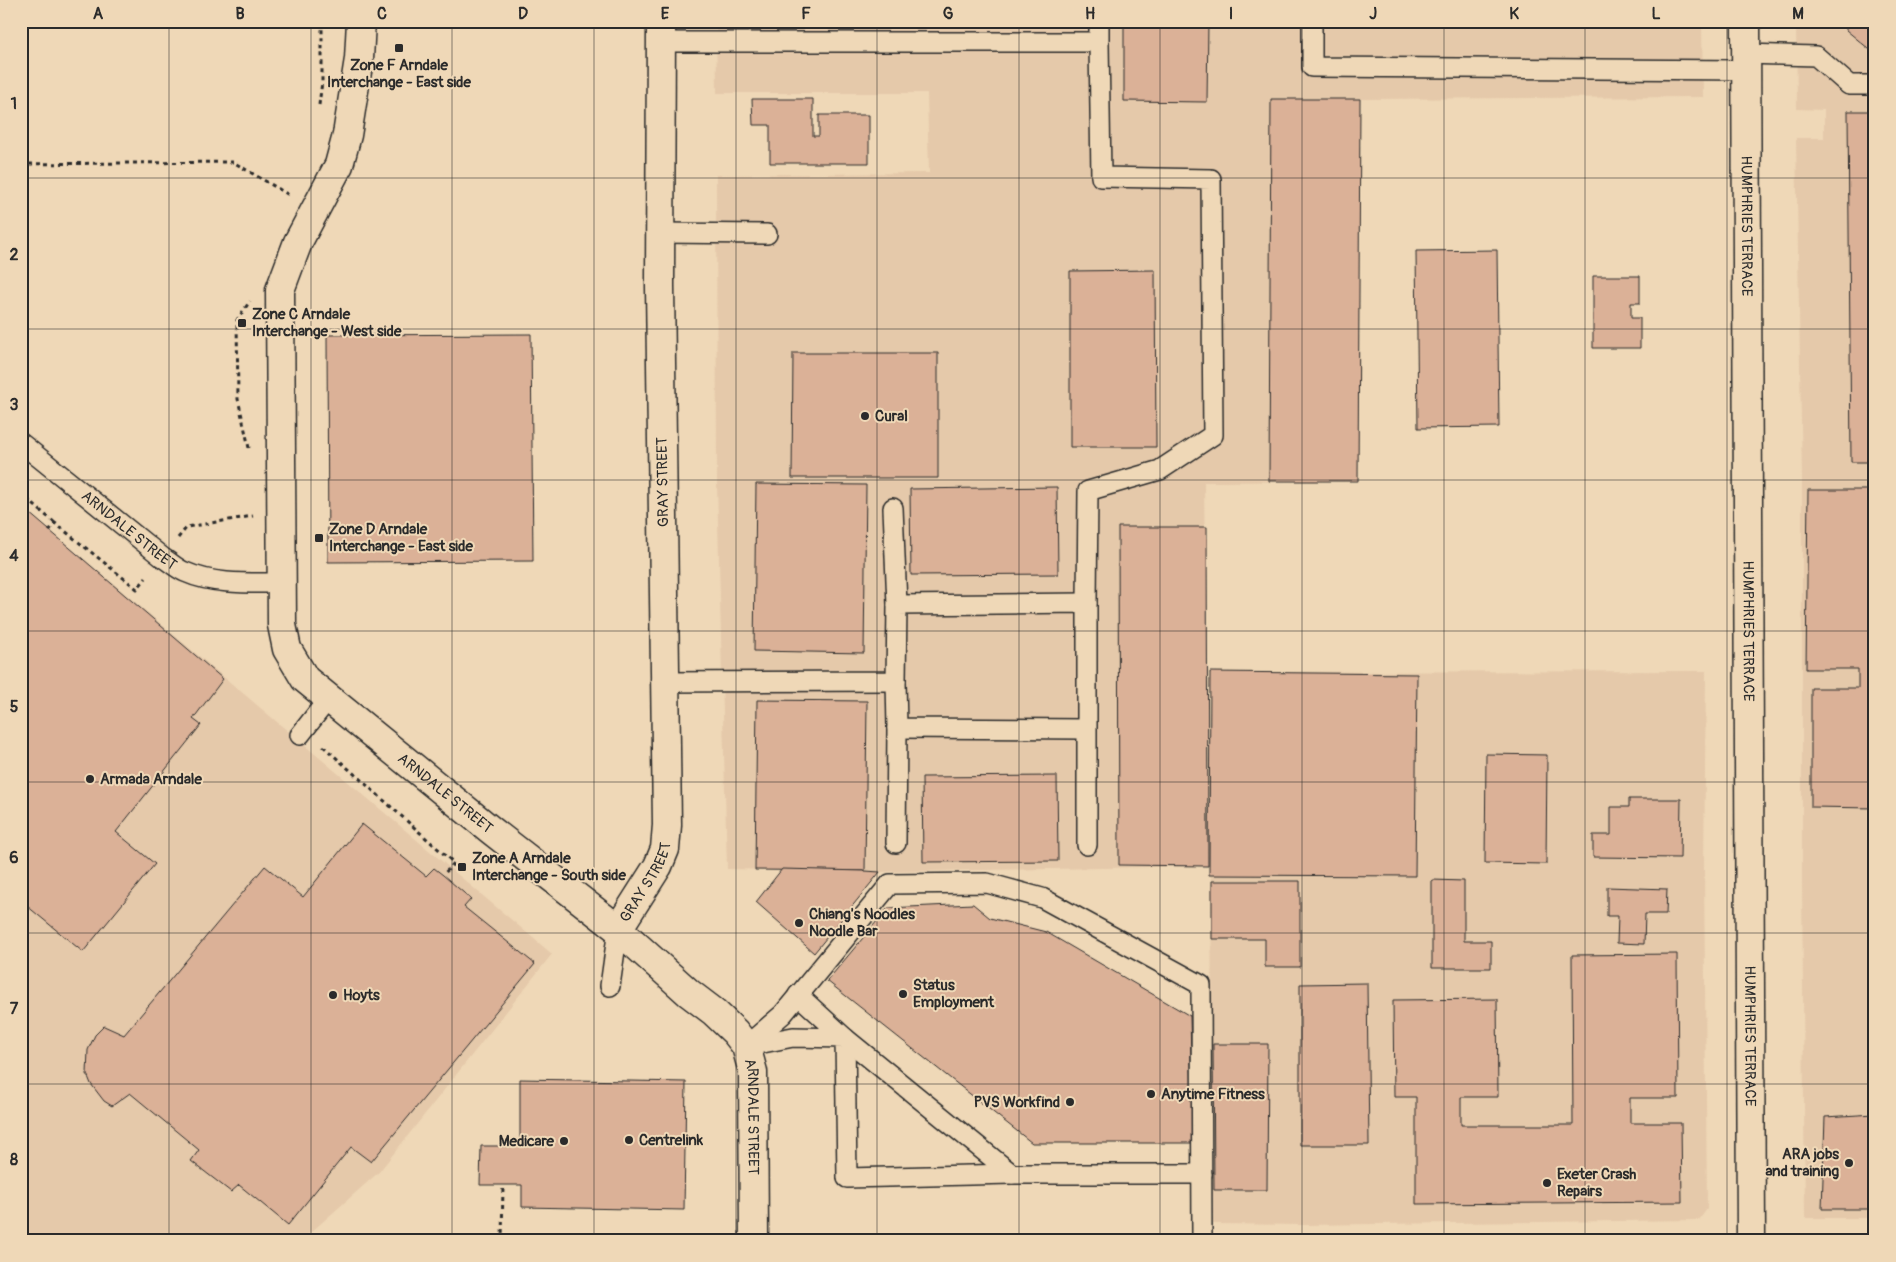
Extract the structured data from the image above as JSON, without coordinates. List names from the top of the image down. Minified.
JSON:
{"streets":{"street":["HUMPHRIES TERRACE","GRAY STREET","ARNDALE STREET"]},"crossings":[["GRAY STREET","ARNDALE STREET"]],"places":{"transit":["Zone F Arndale Interchange - East side","Zone C Arndale Interchange - West side","Zone D Arndale Interchange - East side","Zone A Arndale Interchange - South side"],"other":["Cural","Armada Arndale","Chiang's Noodles Noodle Bar","Status Employment","Hoyts","Anytime Fitness","PVS Workfind","Centrelink","Medicare","ARA jobs and training","Exeter Crash Repairs"]},"grid":{"columns":["A","B","C","D","E","F","G","H","I","J","K","L","M"],"rows":["1","2","3","4","5","6","7","8"]}}
